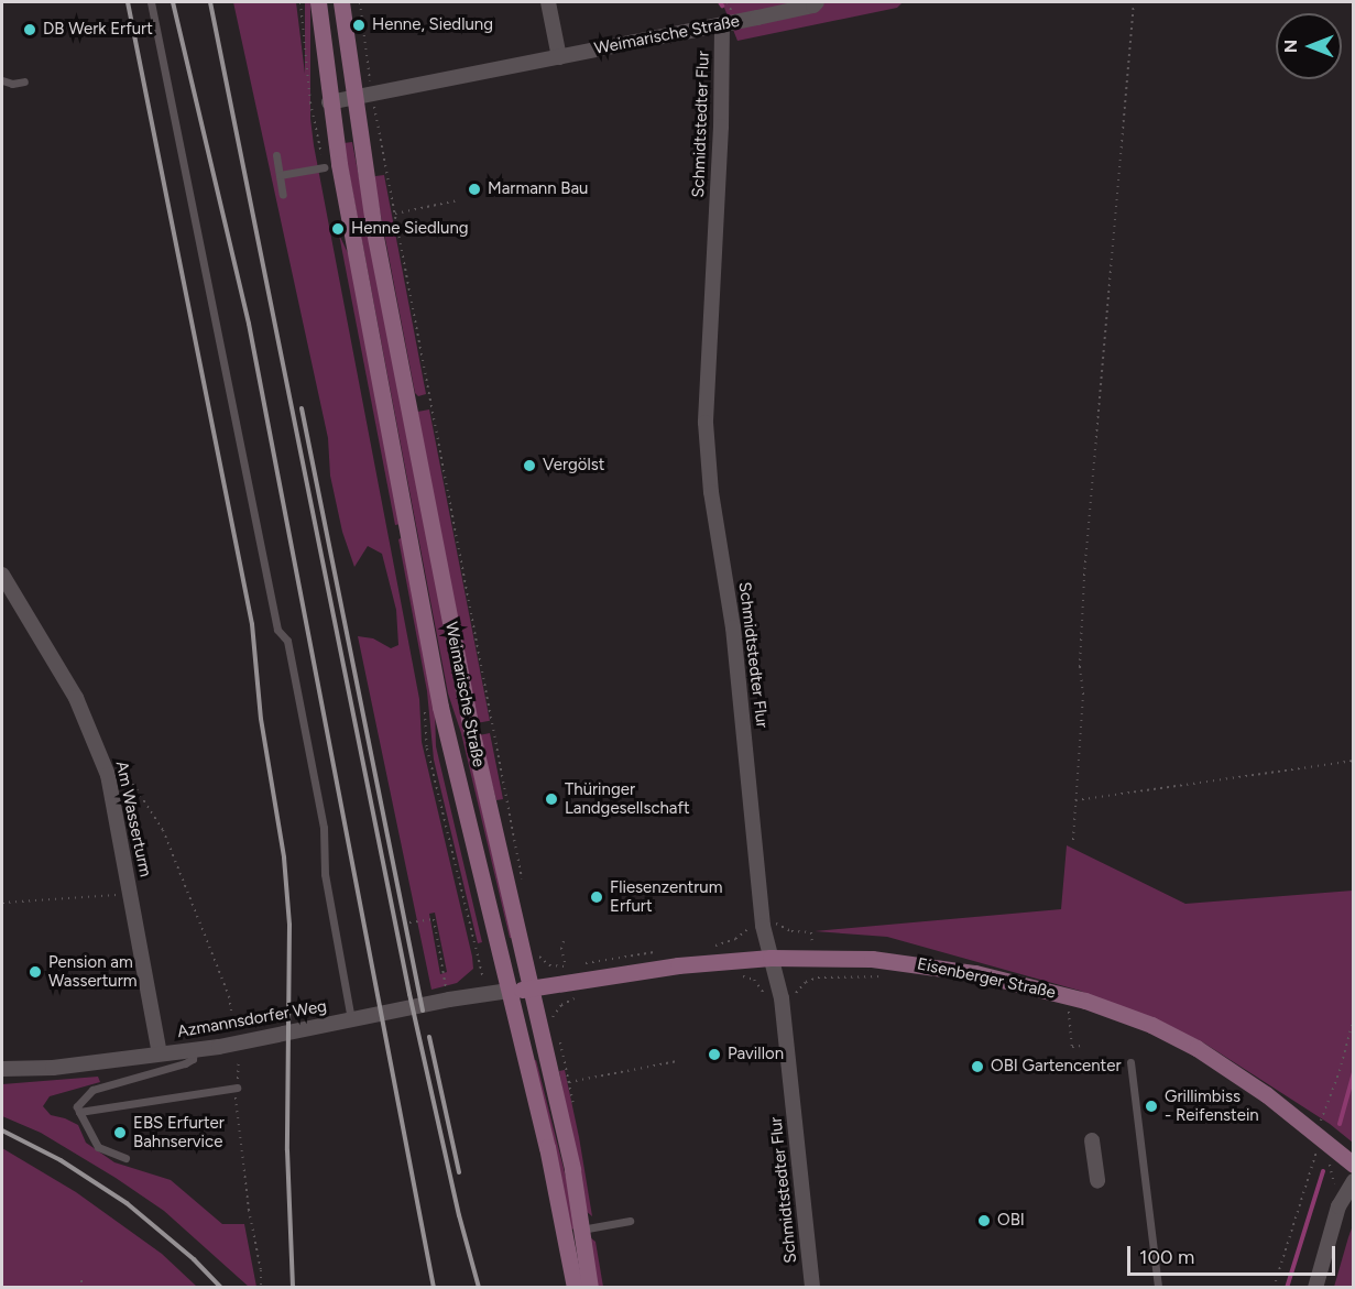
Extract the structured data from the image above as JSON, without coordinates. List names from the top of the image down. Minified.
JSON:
{"streets":{"main road":["Weimarische Straße","Eisenberger Straße"],"street":["Schmidtstedter Flur","Am Wasserturm","Azmannsdorfer Weg"]},"crossings":[["Weimarische Straße","Schmidtstedter Flur"],["Weimarische Straße","Eisenberger Straße"],["Weimarische Straße","Azmannsdorfer Weg"],["Schmidtstedter Flur","Eisenberger Straße"],["Am Wasserturm","Azmannsdorfer Weg"],["Eisenberger Straße","Azmannsdorfer Weg"]],"places":["Henne, Siedlung","DB Werk Erfurt","Marmann Bau","Henne Siedlung","Vergölst","Thüringer Landgesellschaft","Fliesenzentrum Erfurt","Pension am Wasserturm","Pavillon","OBI Gartencenter","Grillimbiss - Reifenstein","EBS Erfurter Bahnservice","OBI"],"scale_bar":"100 m","north":"left"}
